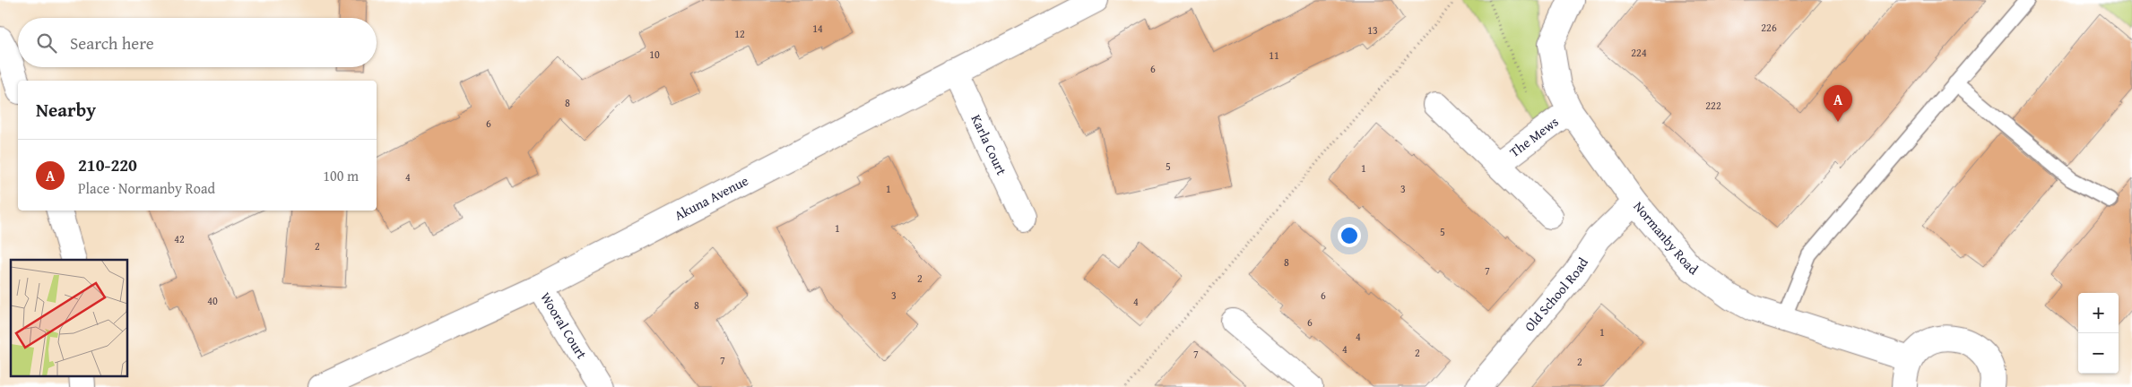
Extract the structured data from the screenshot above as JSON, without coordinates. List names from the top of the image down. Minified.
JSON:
{"streets":{"street":["The Mews","Karla Court","Akuna Avenue","Normanby Road","Old School Road","Wooral Court"]},"crossings":[["The Mews","Normanby Road"],["Karla Court","Akuna Avenue"],["Akuna Avenue","Wooral Court"],["Normanby Road","Old School Road"]],"house_numbers":["226","14","13","12","224","10","11","6","8","222","6","5","1","4","1","3","1","5","42","2","8","7","2","3","6","40","4","8","6","1","4","4","2","7","7","2"],"page":{"search":"Search here","heading":"Nearby","pins":"A","list":[{"mark":"A","name":"210-220","note":"Place · Normanby Road","value":"100 m"}],"map_buttons":["+","−"]}}
